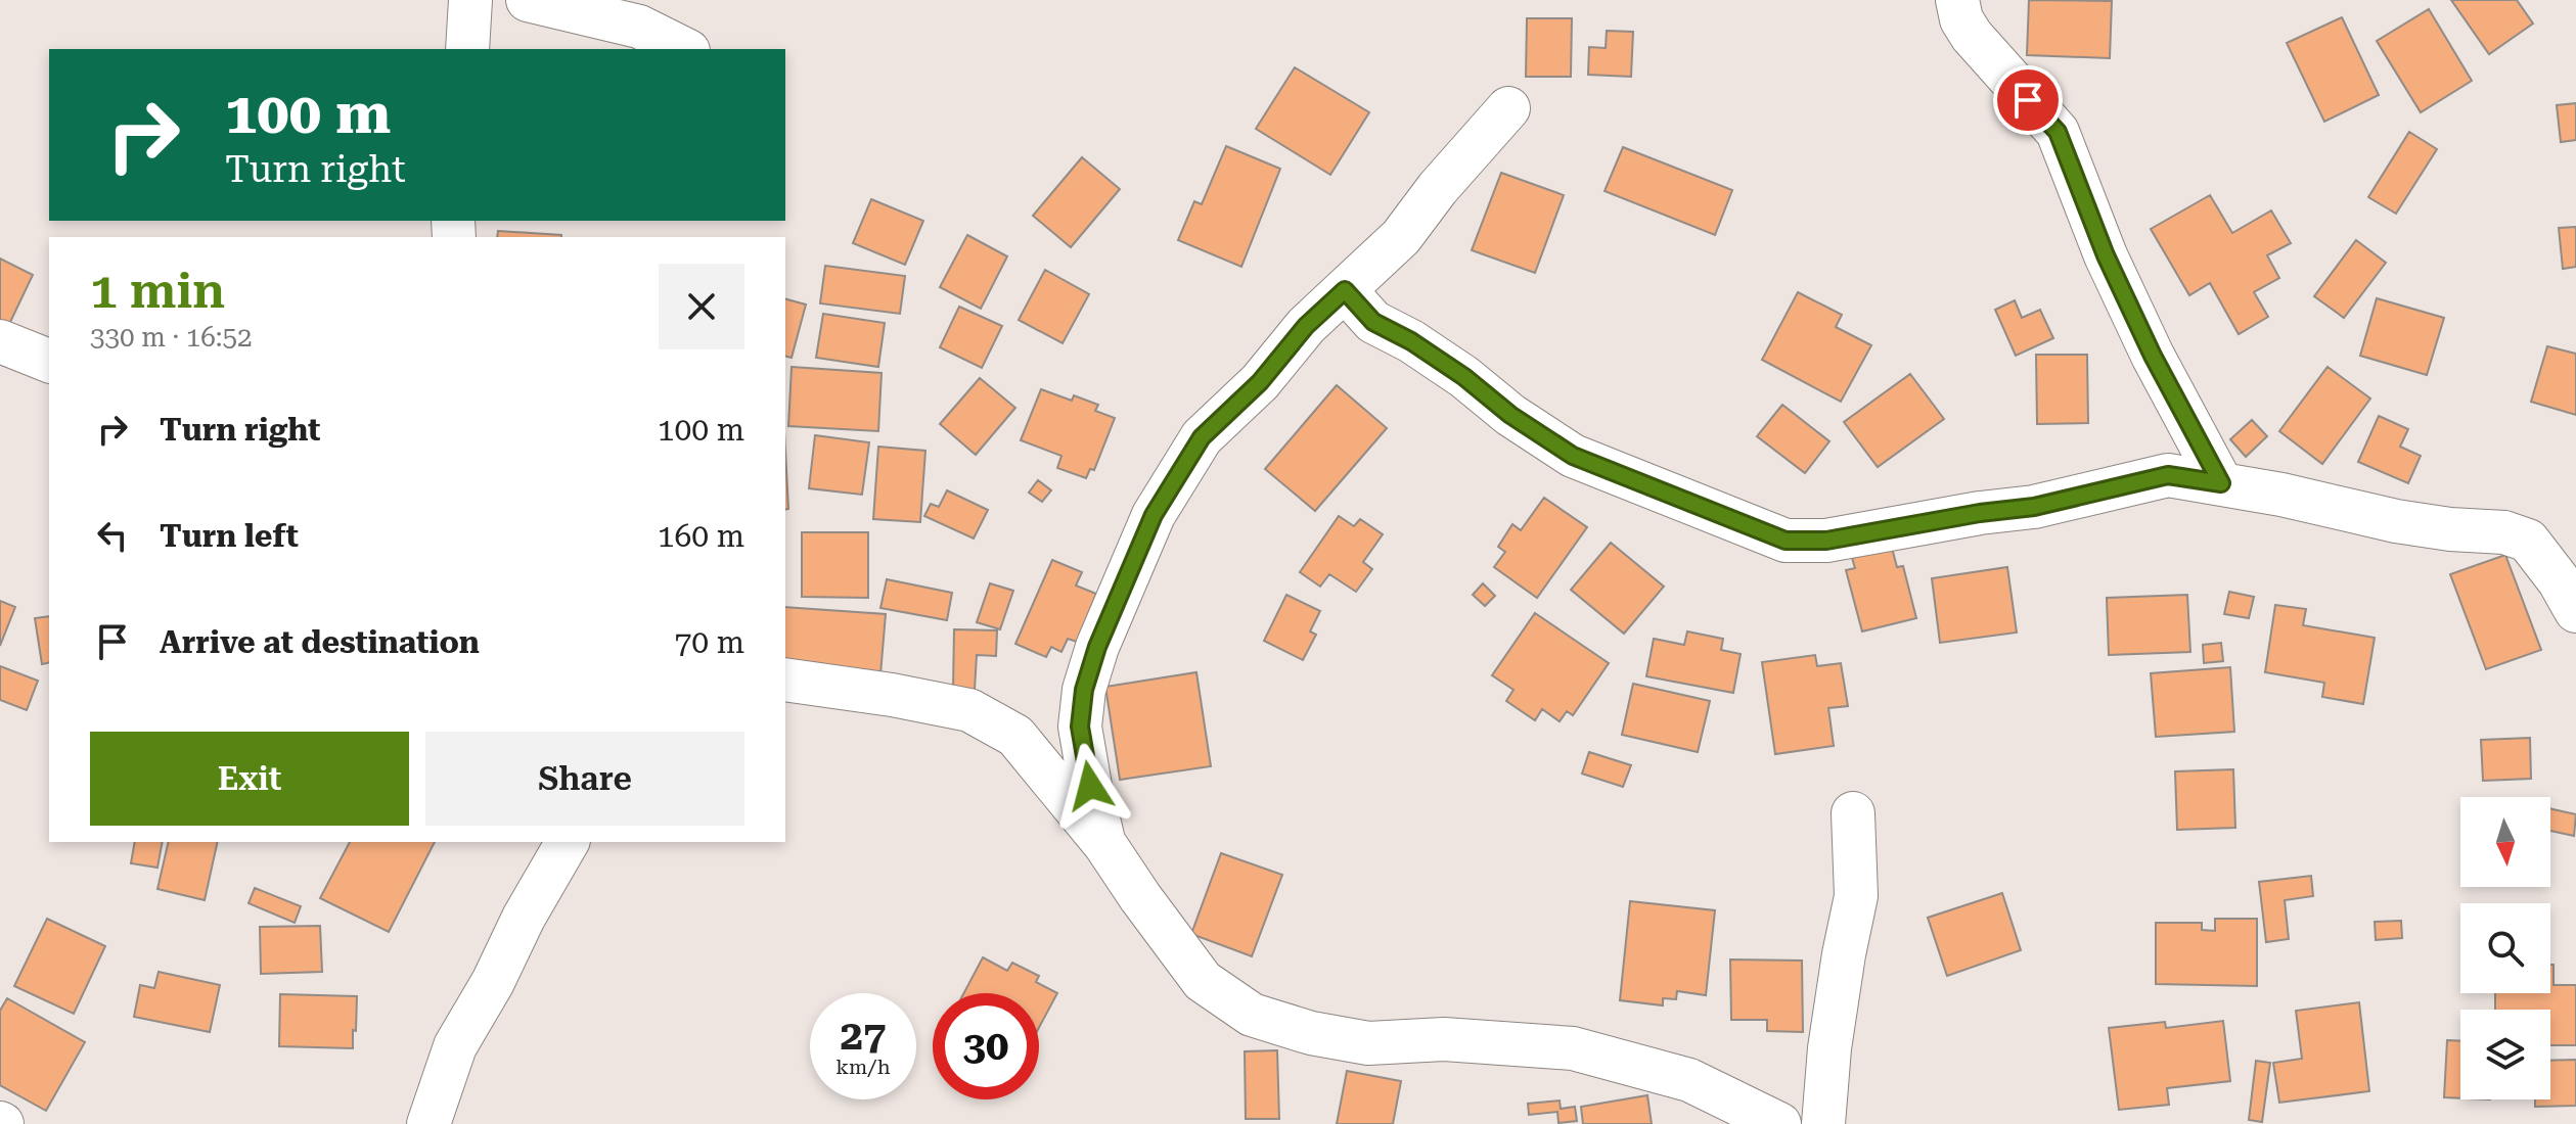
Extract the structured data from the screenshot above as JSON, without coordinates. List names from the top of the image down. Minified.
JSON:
{"north":"bottom","page":{"turn":["100 m","Turn right"],"heading":["1 min","330 m · 16:52"],"list":[{"name":"Turn right","value":"100 m"},{"name":"Turn left","value":"160 m"},{"name":"Arrive at destination","value":"70 m"}],"buttons":["Exit","Share"],"speed":"27 km/h","limit":"30"}}
